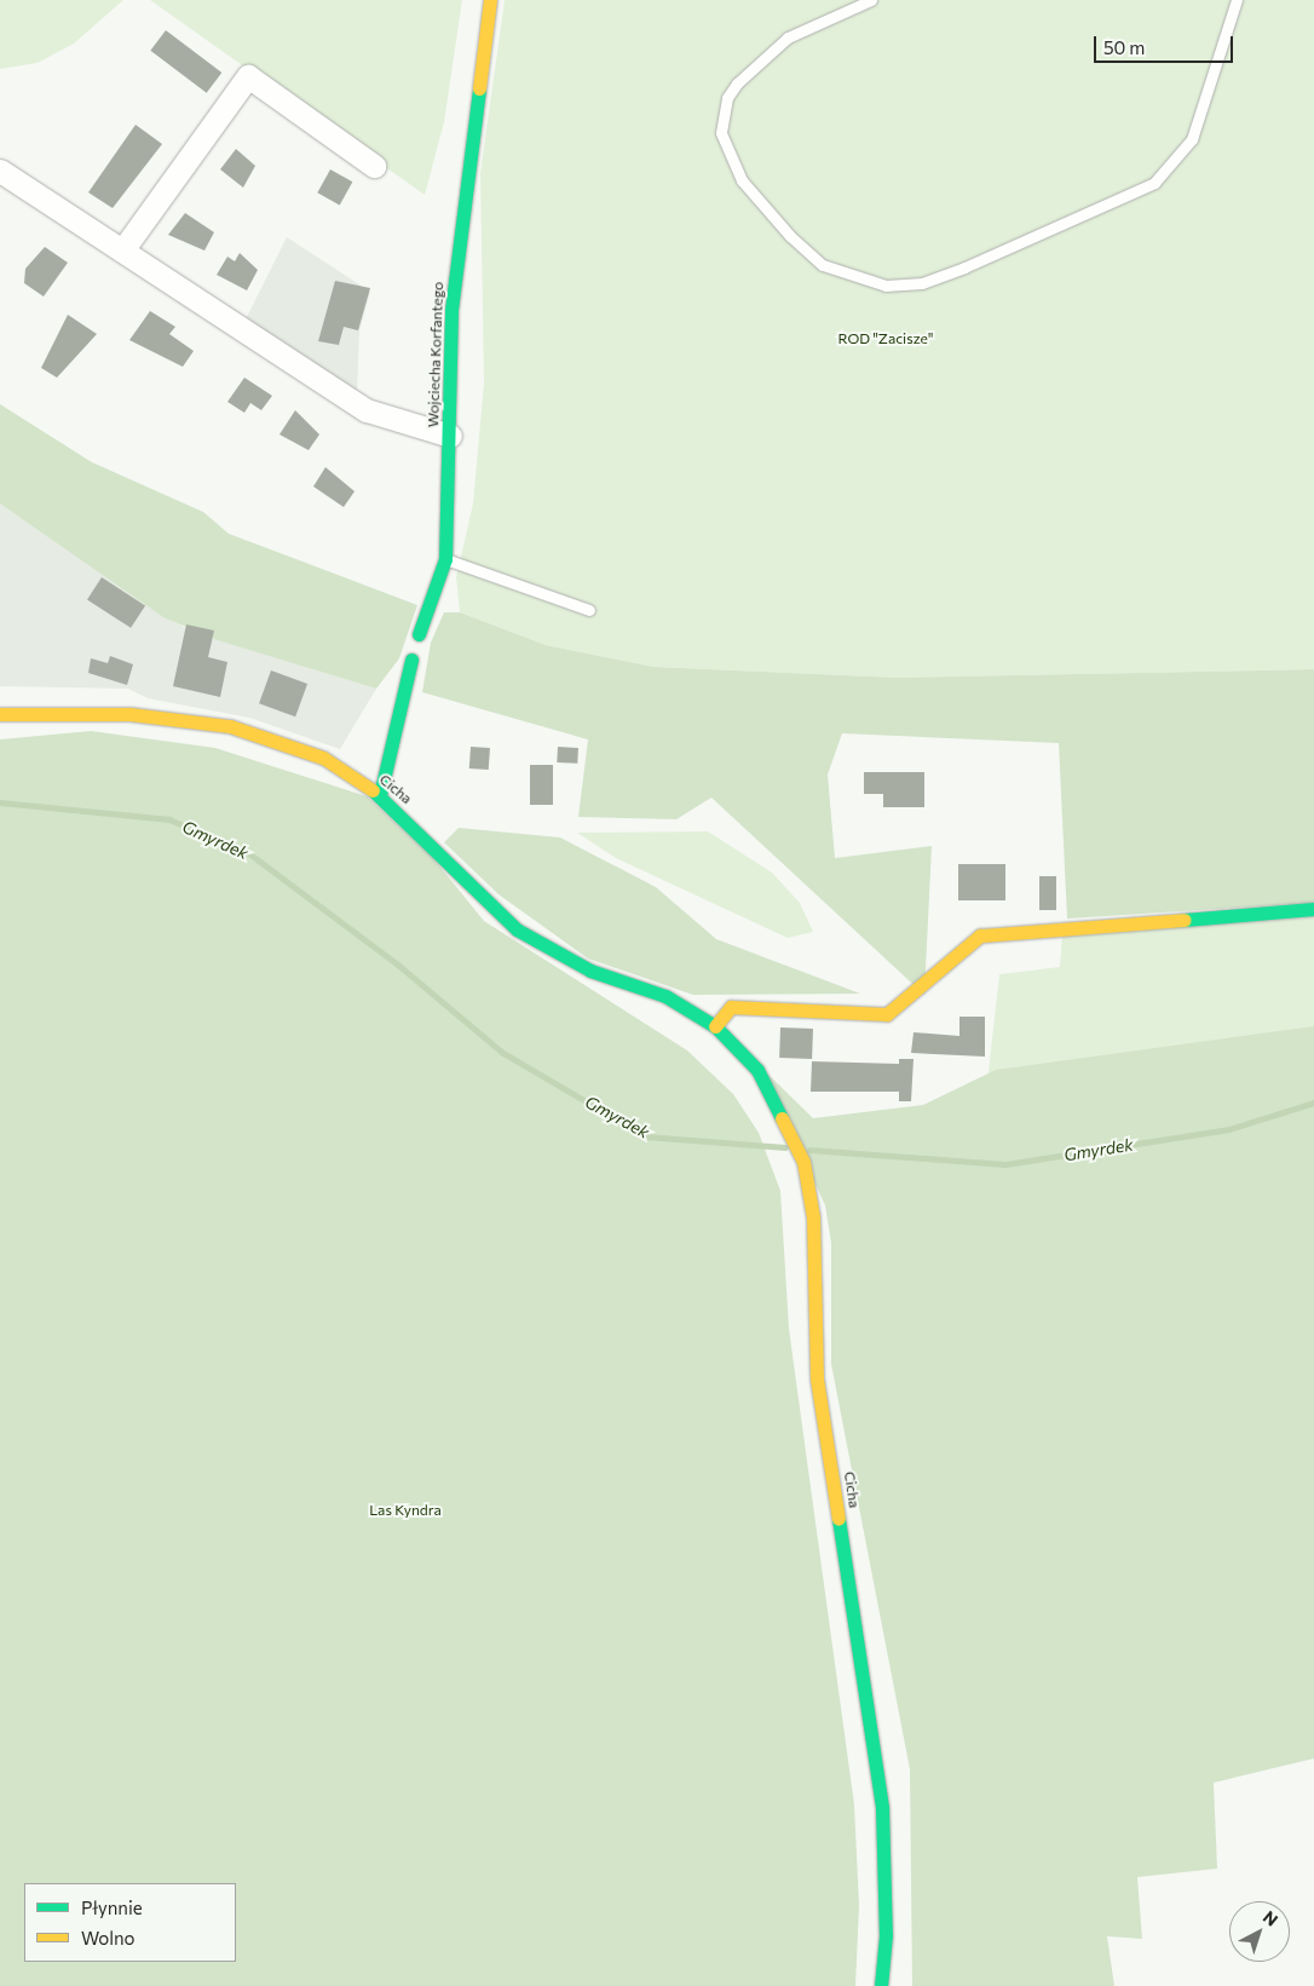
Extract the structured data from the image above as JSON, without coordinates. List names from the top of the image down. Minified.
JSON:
{"streets":{"street":["Wojciecha Korfantego","Cicha"]},"water":["Gmyrdek"],"parks":["ROD \"Zacisze\"","Las Kyndra"],"legend":["Płynnie","Wolno"],"scale_bar":"50 m","north":"top right"}
